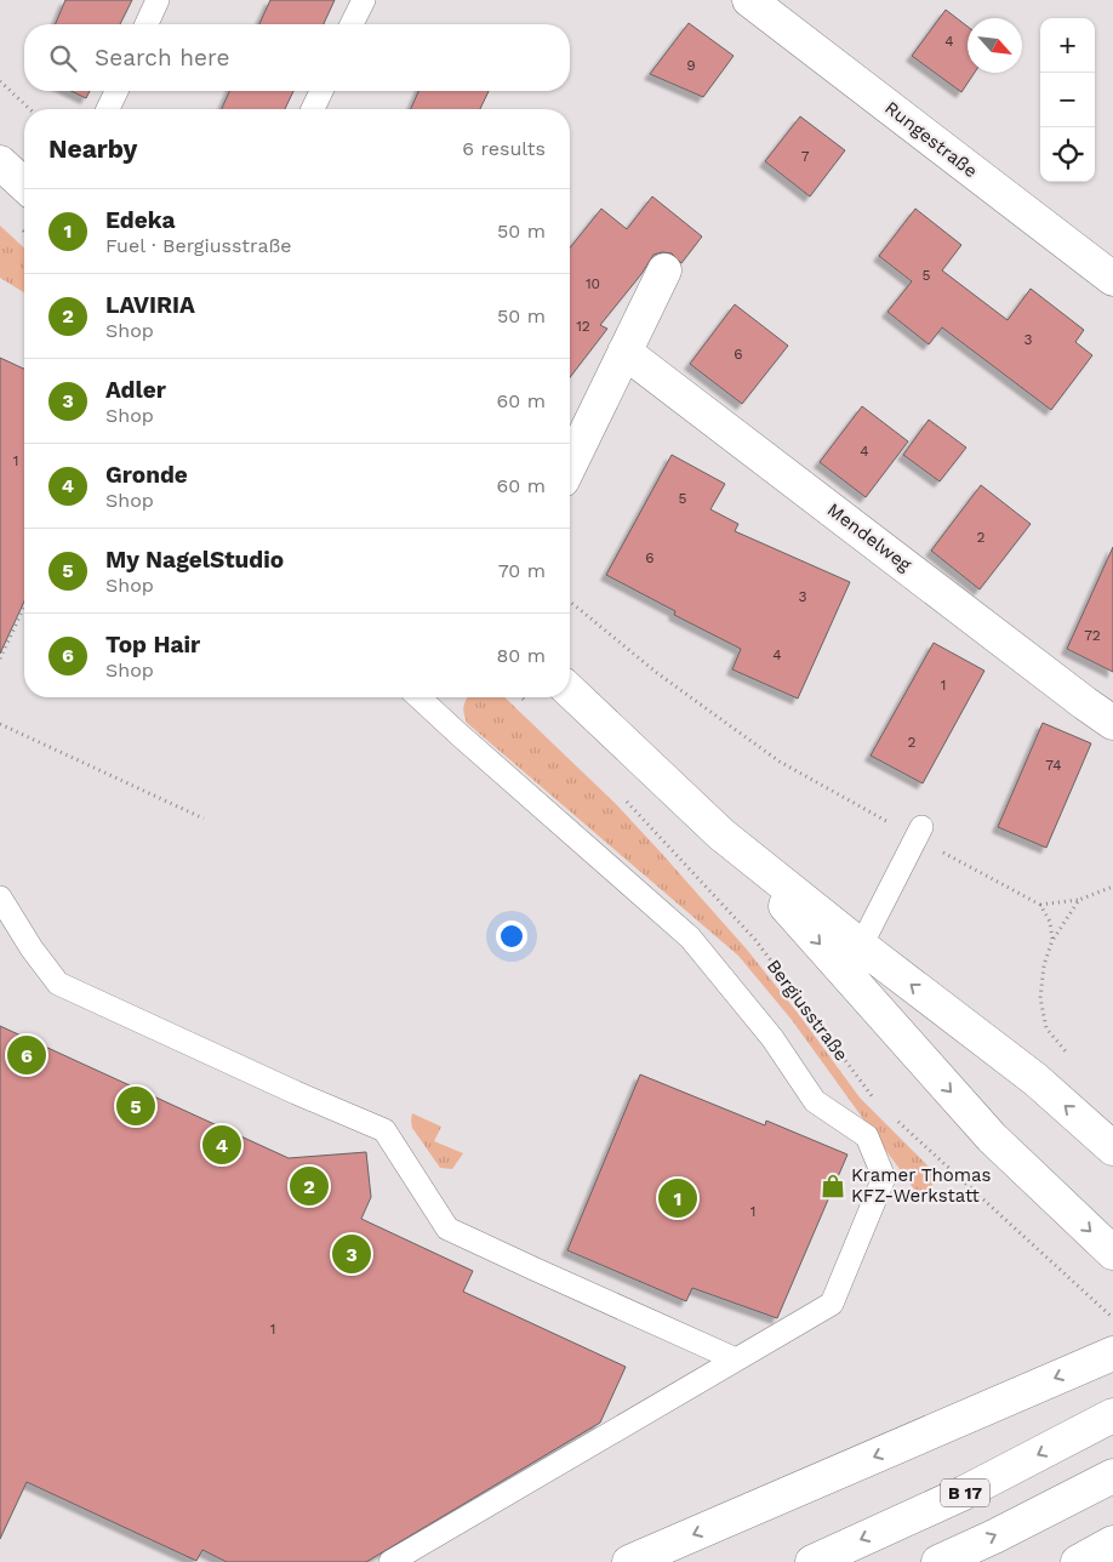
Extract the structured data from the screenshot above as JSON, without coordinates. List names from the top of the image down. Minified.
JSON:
{"streets":{"main road":["Rungestraße","Mendelweg","B 17"],"path":["Bergiusstraße"]},"places":{"shop":["Kramer Thomas KFZ-Werkstatt"]},"house_numbers":["4","9","7","5","10","12","3","6","4","1","5","2","6","3","72","4","1","2","74","1","1"],"north":"bottom right","page":{"map_buttons":["+","−"],"search":"Search here","heading":["Nearby","6 results"],"list":[{"mark":"1","name":"Edeka","note":"Fuel · Bergiusstraße","value":"50 m"},{"mark":"2","name":"LAVIRIA","note":"Shop","value":"50 m"},{"mark":"3","name":"Adler","note":"Shop","value":"60 m"},{"mark":"4","name":"Gronde","note":"Shop","value":"60 m"},{"mark":"5","name":"My NagelStudio","note":"Shop","value":"70 m"},{"mark":"6","name":"Top Hair","note":"Shop","value":"80 m"}],"pins":["6","5","4","2","1","3"]}}
